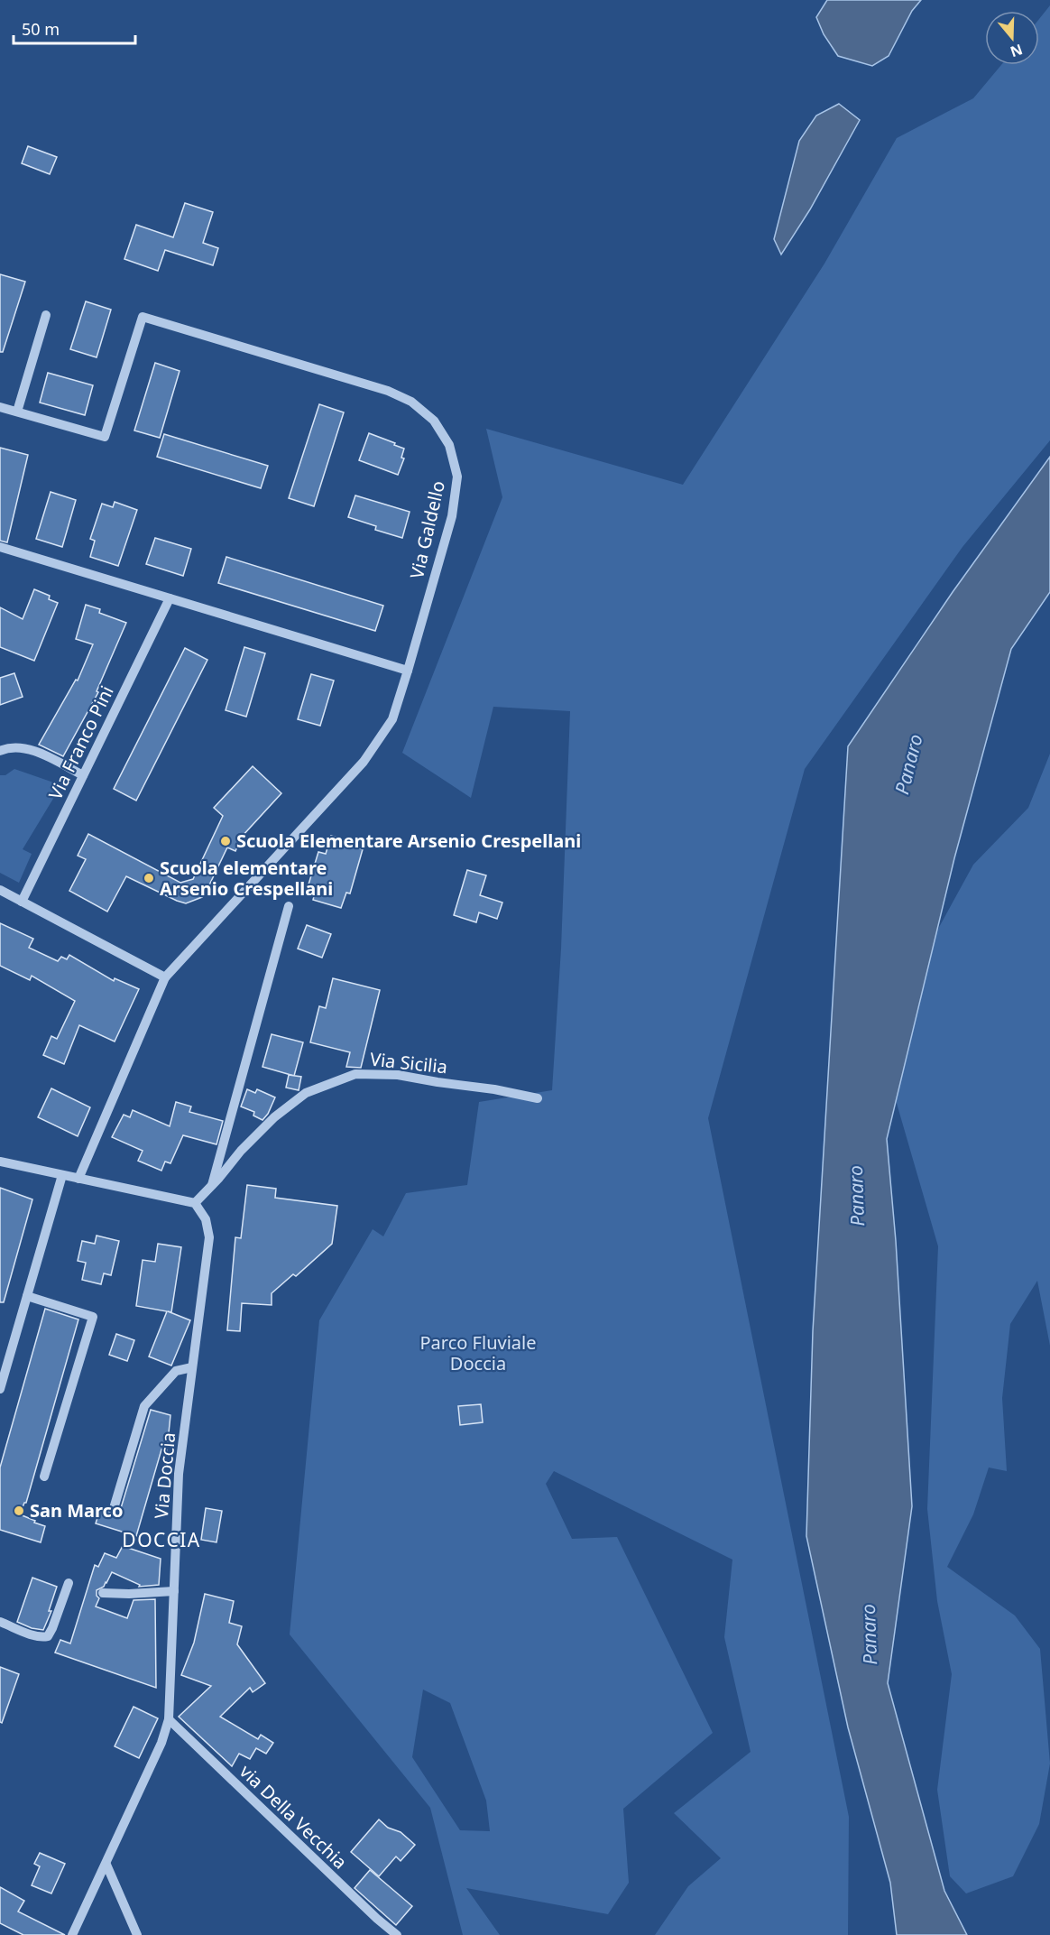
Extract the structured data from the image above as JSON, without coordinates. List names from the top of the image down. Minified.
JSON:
{"streets":{"street":["Via Galdello","Via Franco Pini","Via Sicilia","Via Doccia","via Della Vecchia"]},"crossings":[["Via Sicilia","Via Doccia"],["Via Doccia","via Della Vecchia"]],"districts":["DOCCIA"],"water":["Panaro"],"parks":["Parco Fluviale Doccia"],"places":["Scuola Elementare Arsenio Crespellani","Scuola elementare Arsenio Crespellani","San Marco"],"scale_bar":"50 m","north":"bottom"}
